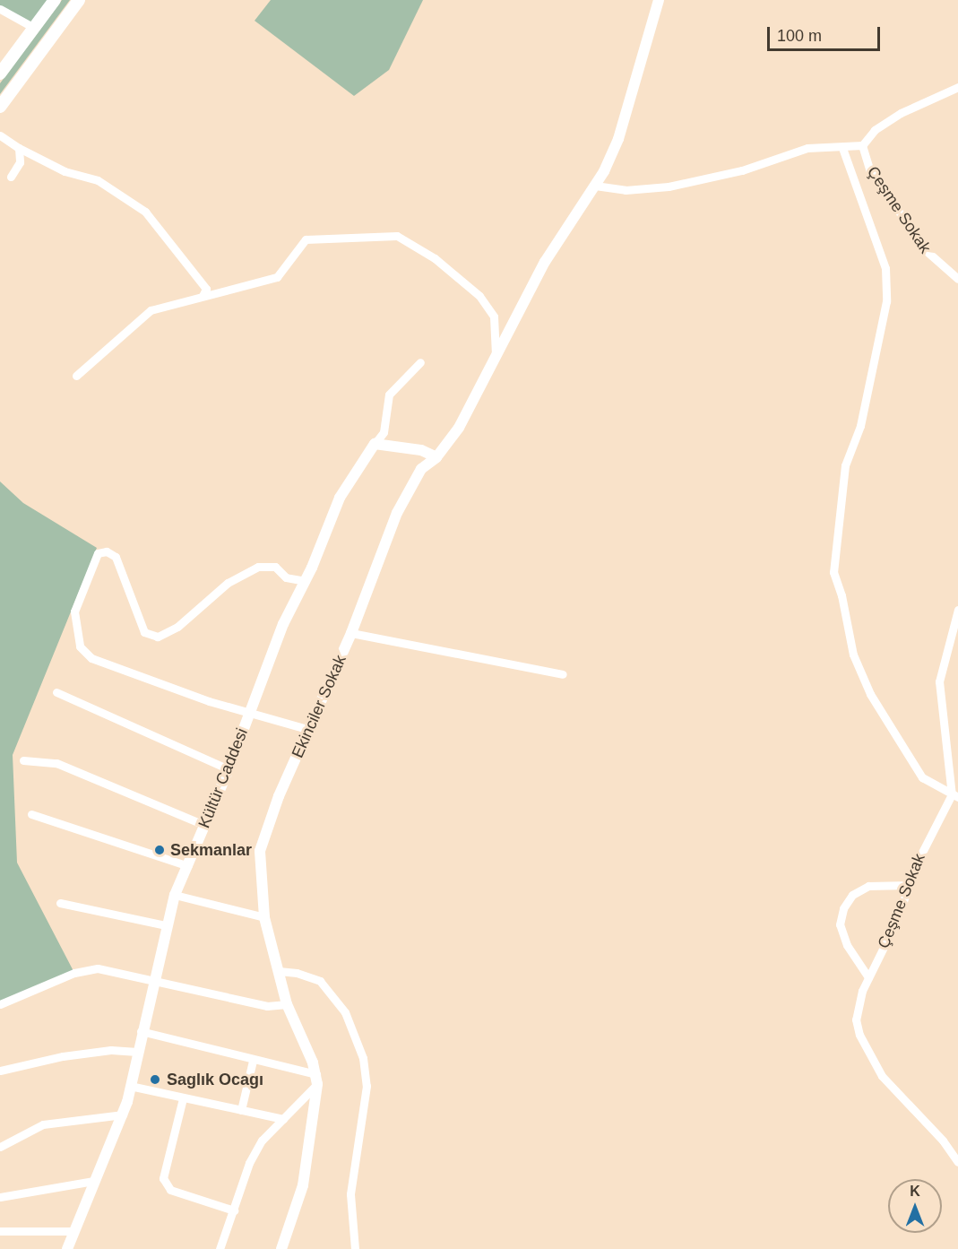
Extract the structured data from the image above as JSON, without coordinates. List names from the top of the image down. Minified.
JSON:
{"streets":{"street":["Çeşme Sokak","Ekinciler Sokak","Kültür Caddesi"]},"places":["Sekmanlar","Saglık Ocagı"],"scale_bar":"100 m","north":"top"}
